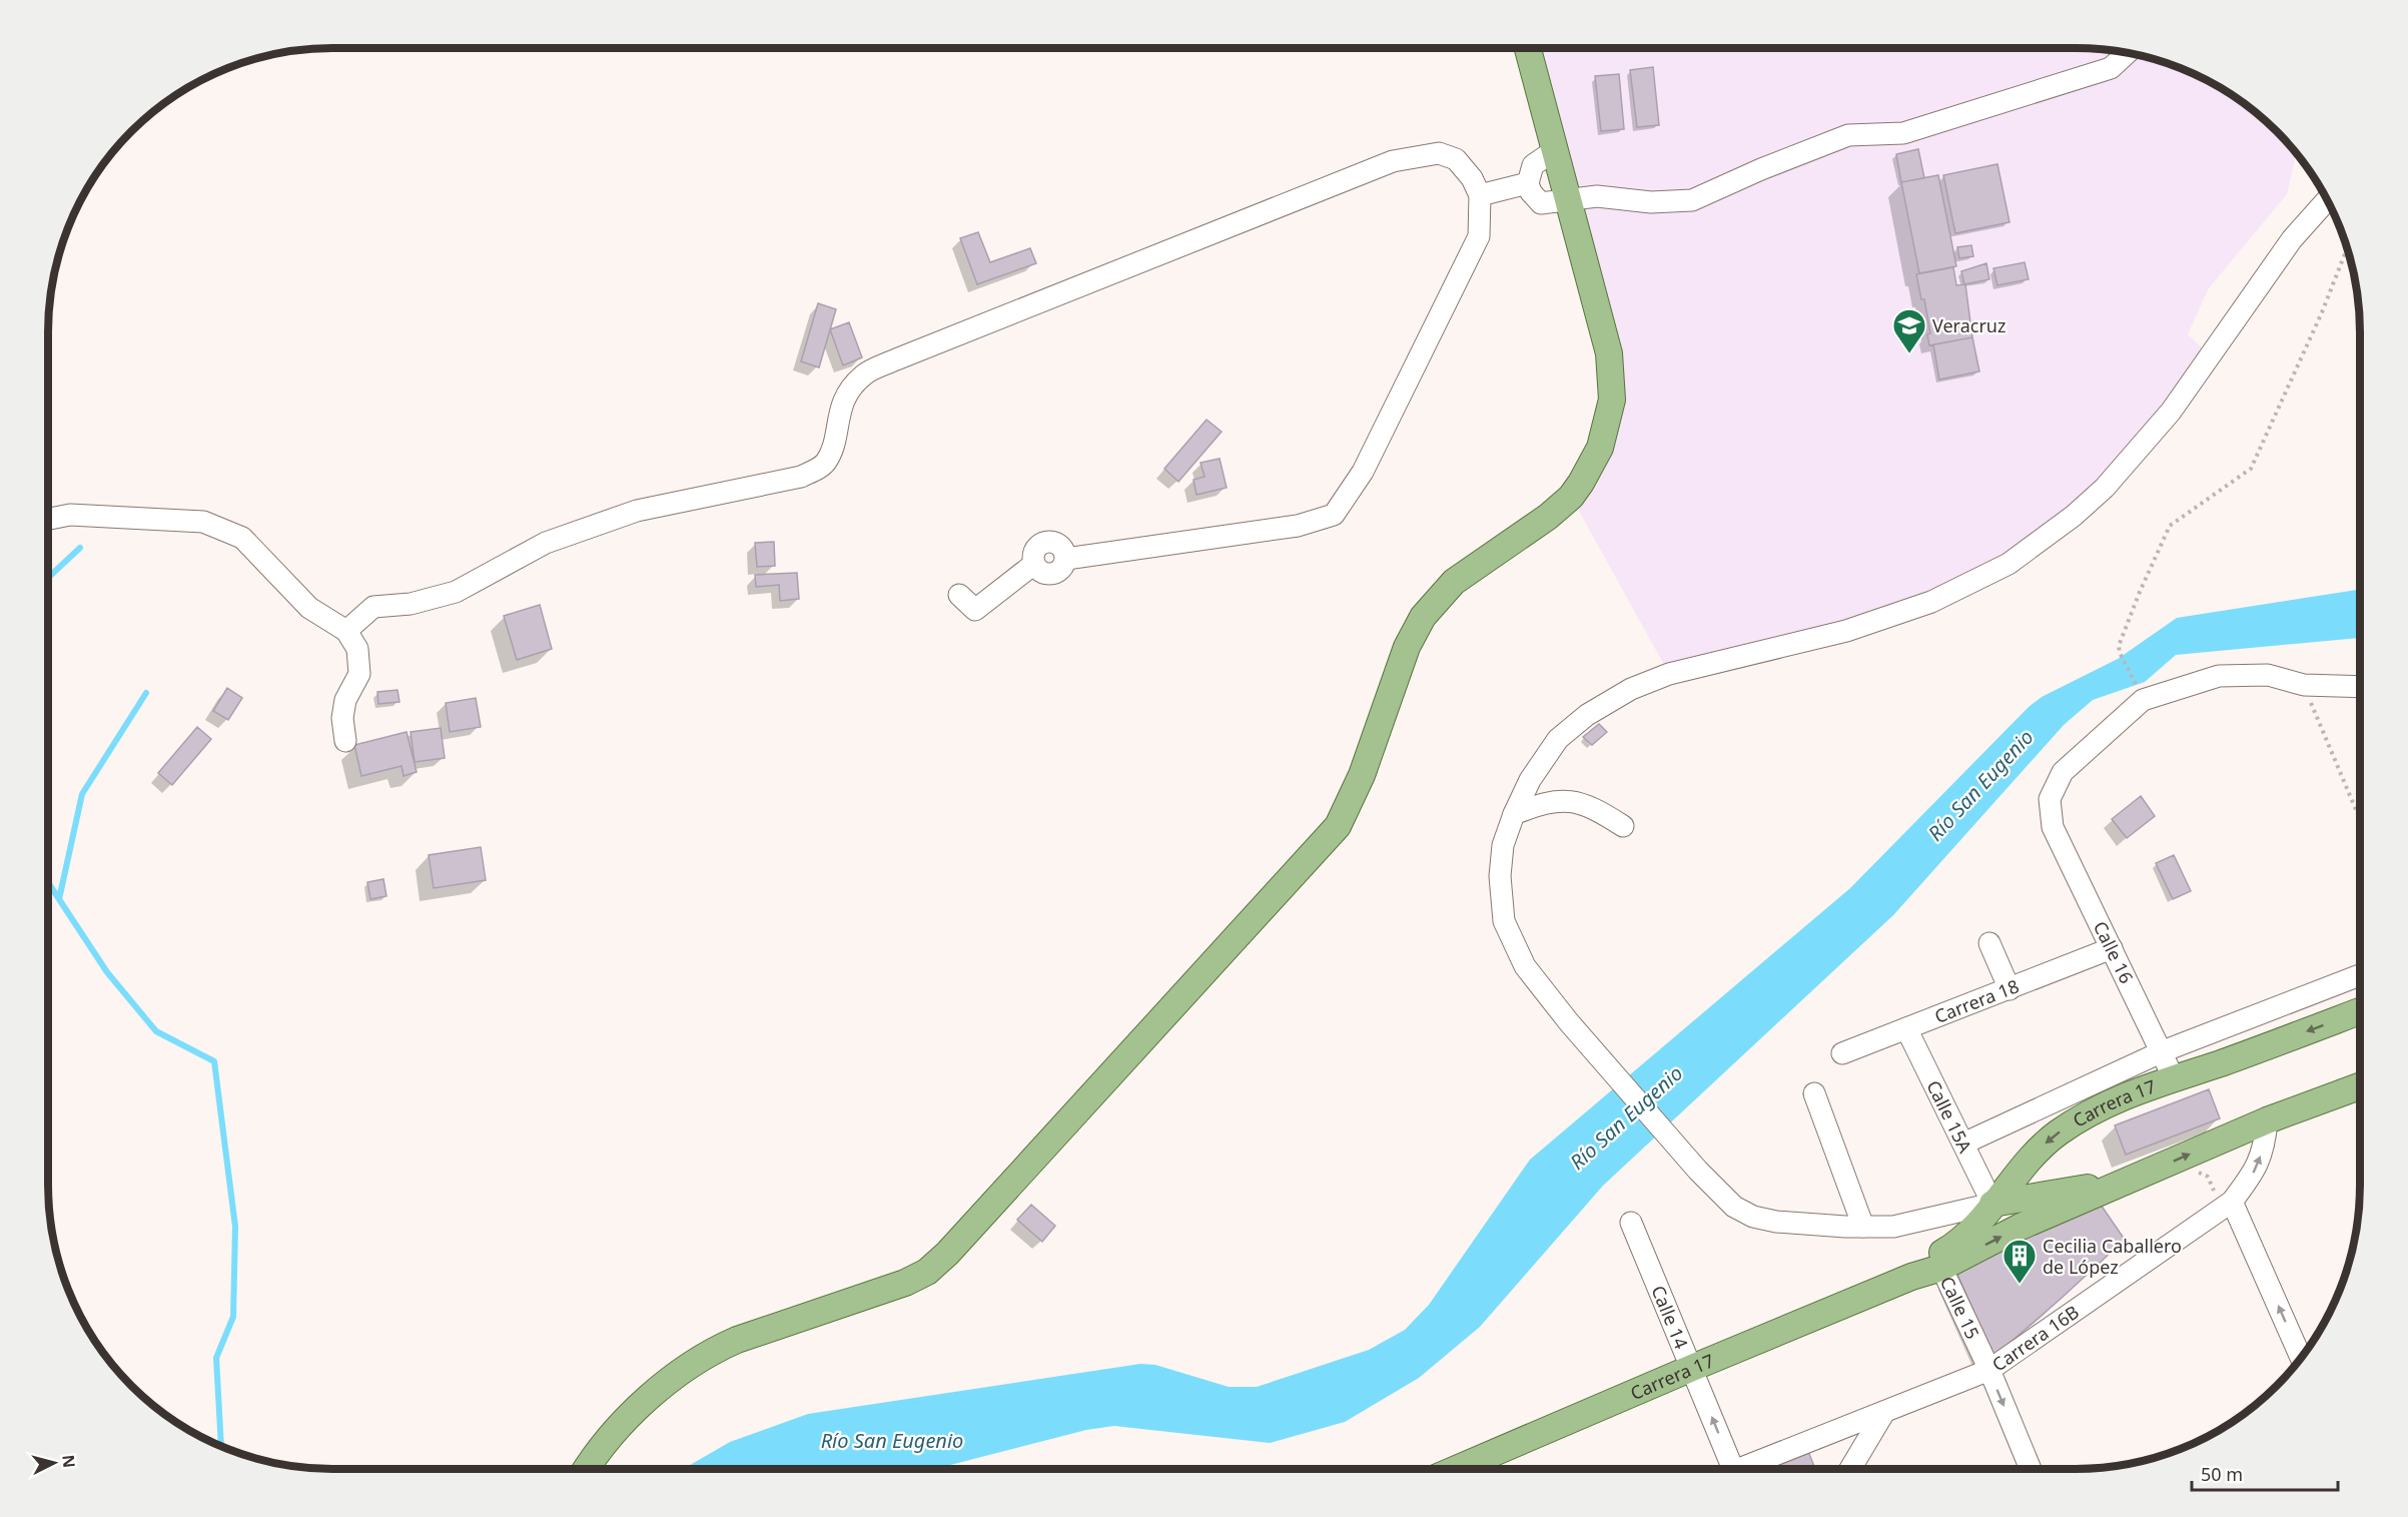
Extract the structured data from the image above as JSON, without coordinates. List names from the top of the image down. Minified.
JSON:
{"streets":{"main road":["Carrera 17"],"street":["Calle 16","Carrera 18","Calle 15A","Calle 15","Calle 14","Carrera 16B"]},"crossings":[["Calle 16","Carrera 18"],["Calle 16","Carrera 17"],["Carrera 18","Calle 15A"],["Carrera 17","Calle 15A"],["Carrera 17","Calle 15"],["Carrera 17","Calle 14"],["Carrera 17","Carrera 16B"],["Calle 15","Carrera 16B"]],"one_way":["Calle 15","Calle 14"],"water":["Río San Eugenio"],"places":{"school or university":["Veracruz"],"building":["Cecilia Caballero de López"]},"scale_bar":"50 m","north":"right"}
